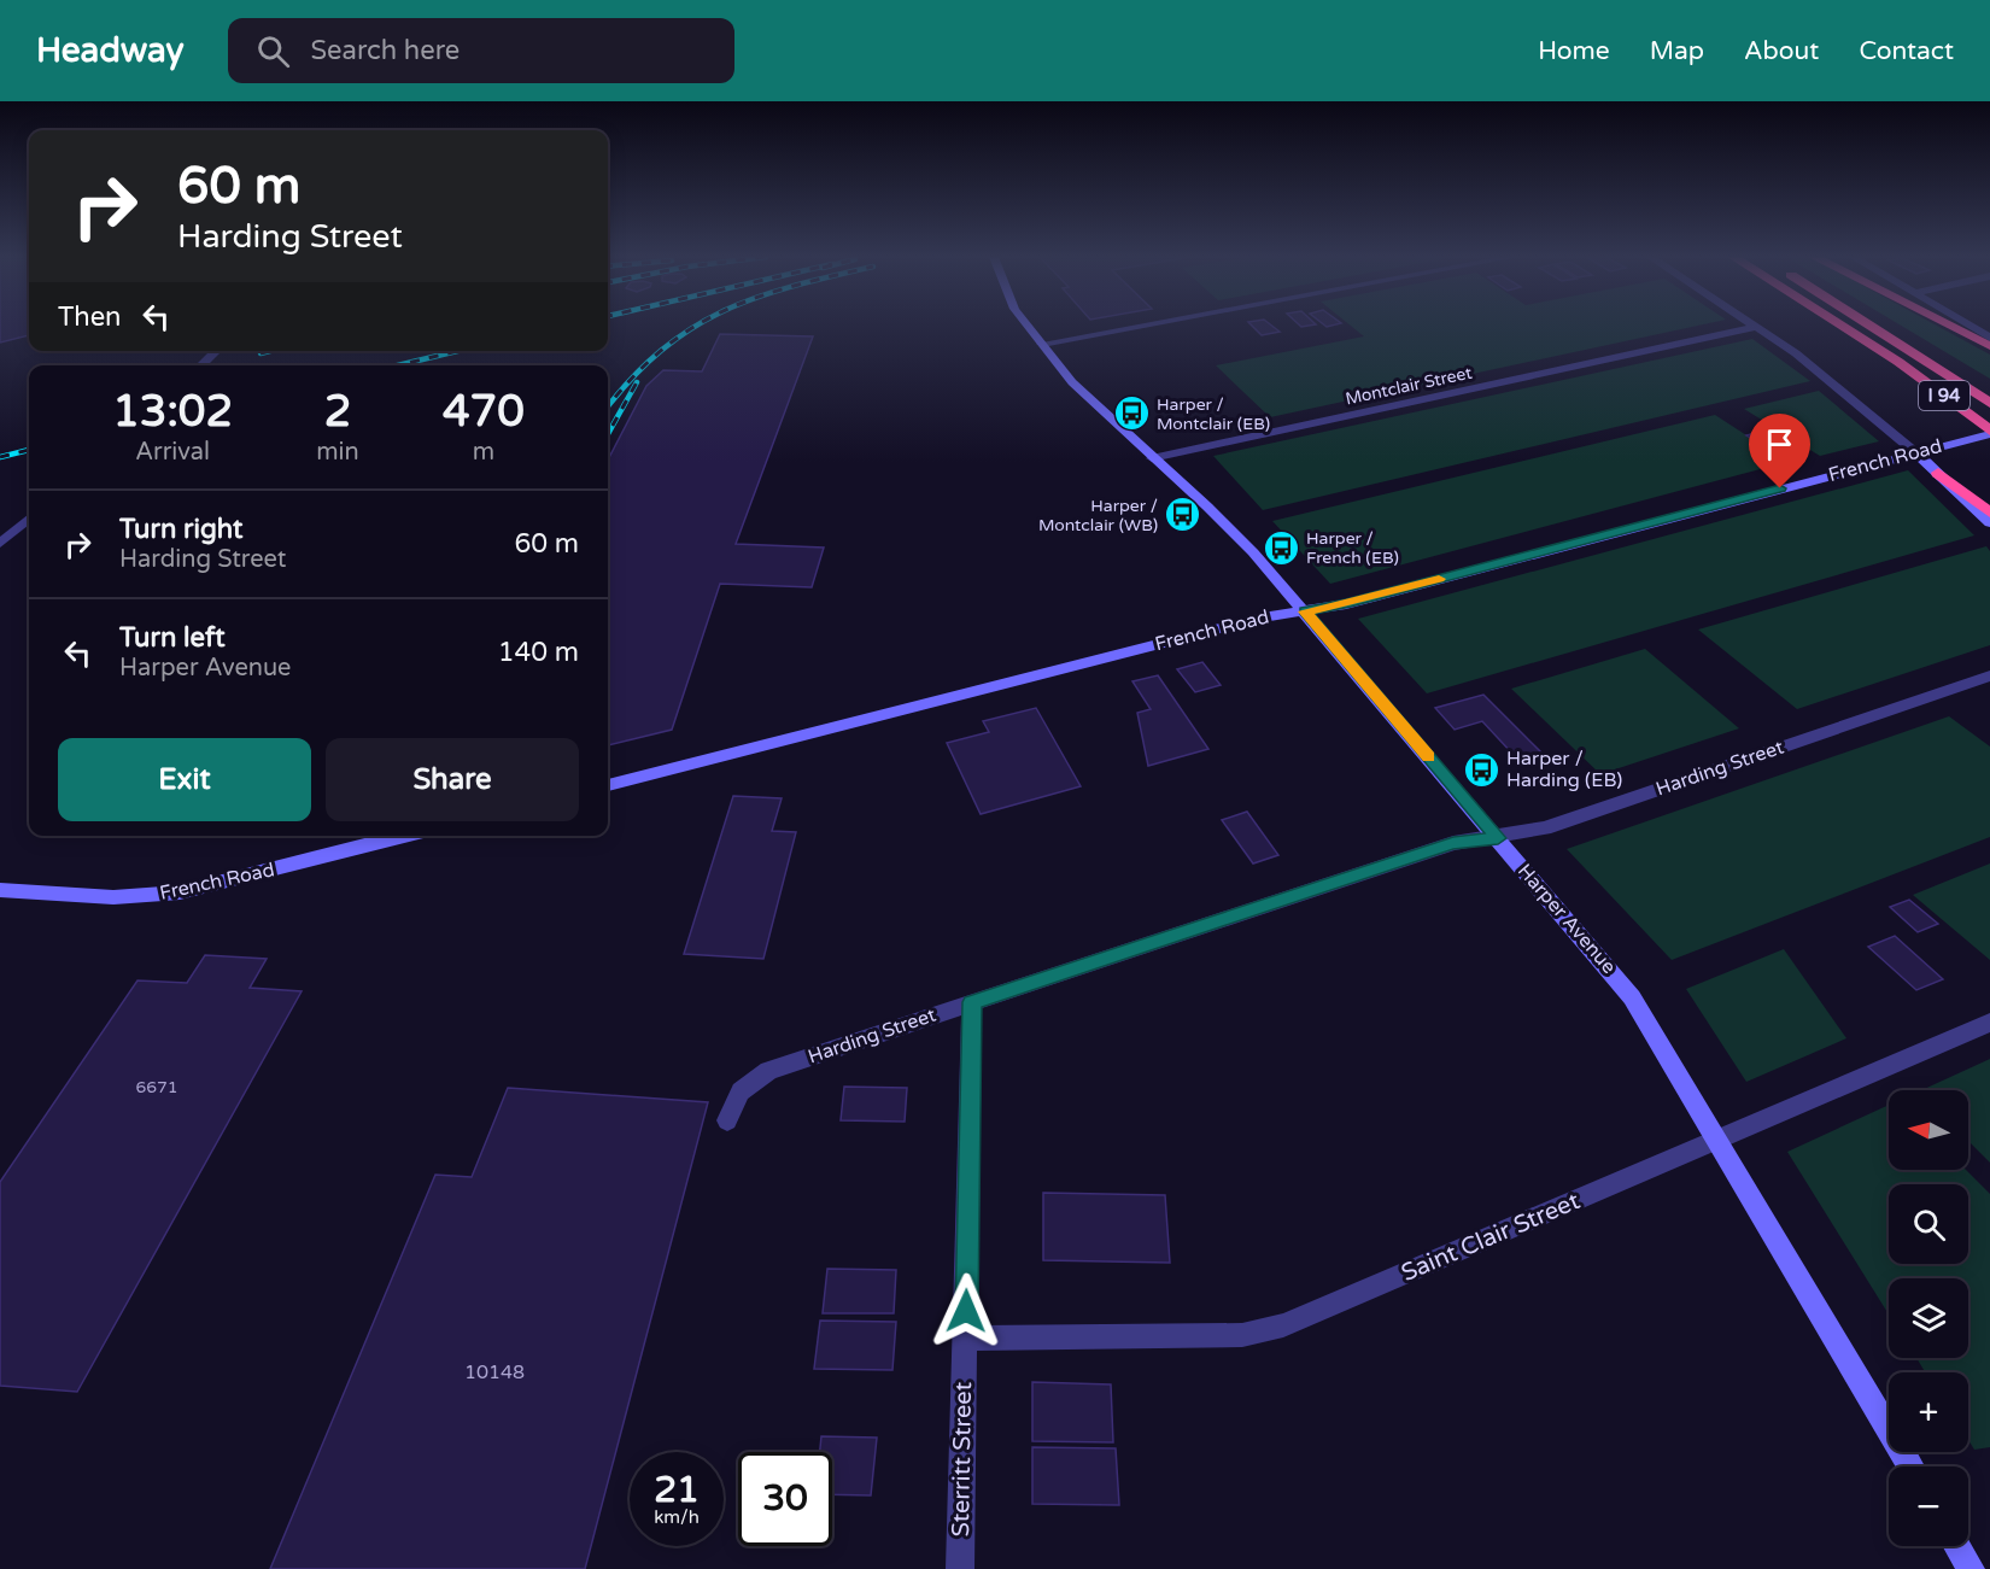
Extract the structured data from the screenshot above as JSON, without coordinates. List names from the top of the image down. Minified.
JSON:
{"streets":{"highway":["I 94"],"street":["Montclair Street","French Road","Harding Street","Harper Avenue","Saint Clair Street","Sterritt Street"]},"crossings":[["Montclair Street","Harper Avenue"],["I 94","French Road"],["French Road","Harper Avenue"],["Harding Street","Harper Avenue"],["Harding Street","Sterritt Street"],["Harper Avenue","Saint Clair Street"],["Saint Clair Street","Sterritt Street"]],"places":{"bus stop":["Harper / Montclair (EB)","Harper / Montclair (WB)","Harper / French (EB)","Harper / Harding (EB)"]},"house_numbers":["6671","10148"],"north":"left","page":{"header":"Headway","search":"Search here","nav":["Home","Map","About","Contact"],"turn":["60 m","Harding Street"],"then":"Then","eta":["13:02","Arrival","2","min","470","m"],"list":[{"name":"Turn right","note":"Harding Street","value":"60 m"},{"name":"Turn left","note":"Harper Avenue","value":"140 m"}],"buttons":["Exit","Share"],"map_buttons":["+","−"],"speed":"21 km/h","limit":"30"}}
